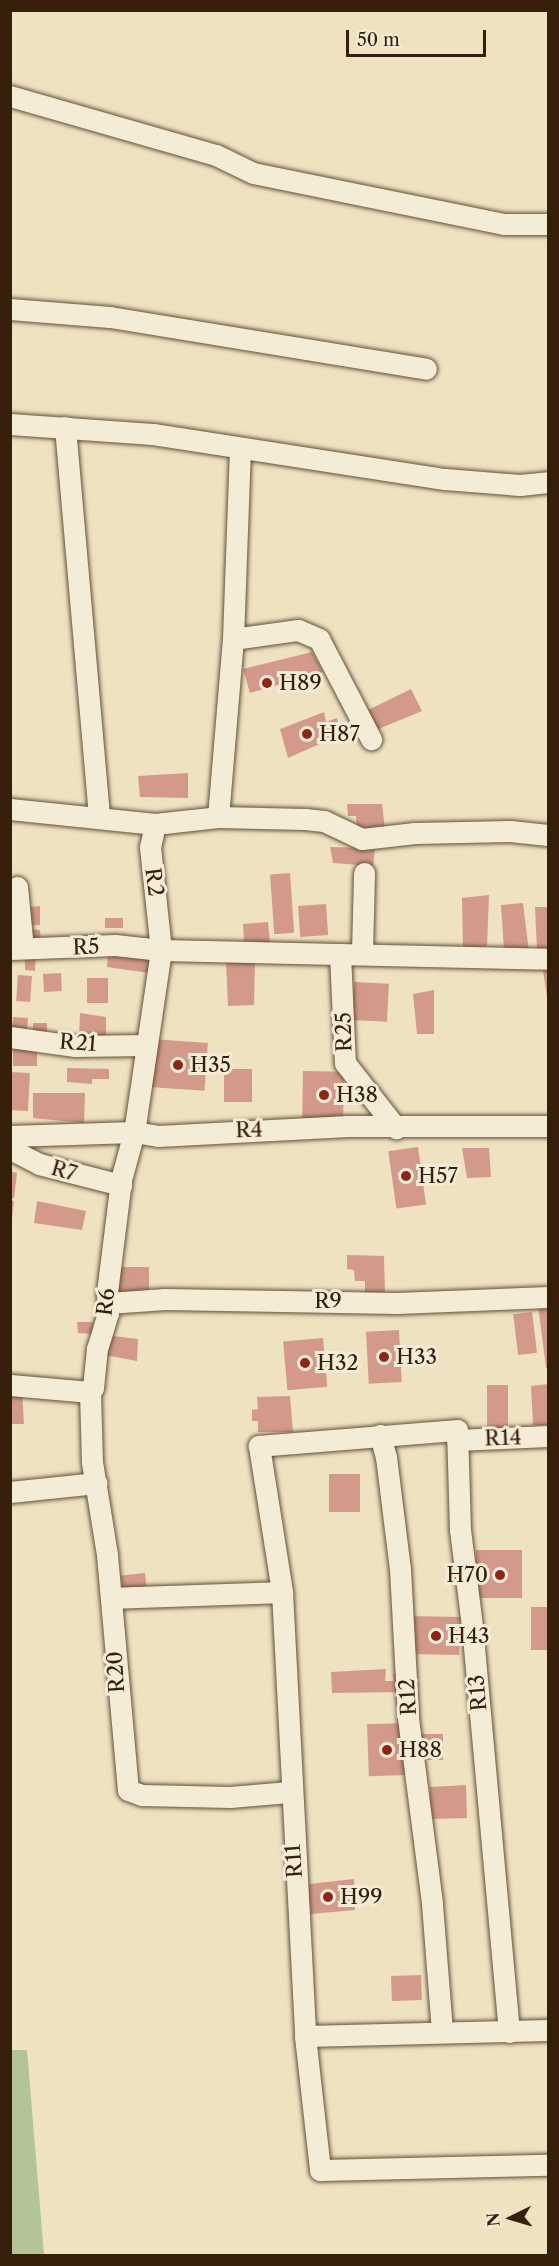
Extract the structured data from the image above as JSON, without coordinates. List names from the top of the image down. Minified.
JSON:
{"streets":{"street":["R2","R5","R25","R21","R4","R7","R9","R6","R14","R20","R13","R12","R11"]},"crossings":[["R2","R5"],["R25","R4"],["R4","R6"],["R7","R6"],["R9","R6"],["R6","R20"],["R14","R13"],["R20","R11"],["R12","R11"]],"places":["H89","H87","H35","H38","H57","H33","H32","H70","H43","H88","H99"],"scale_bar":"50 m","north":"left"}
